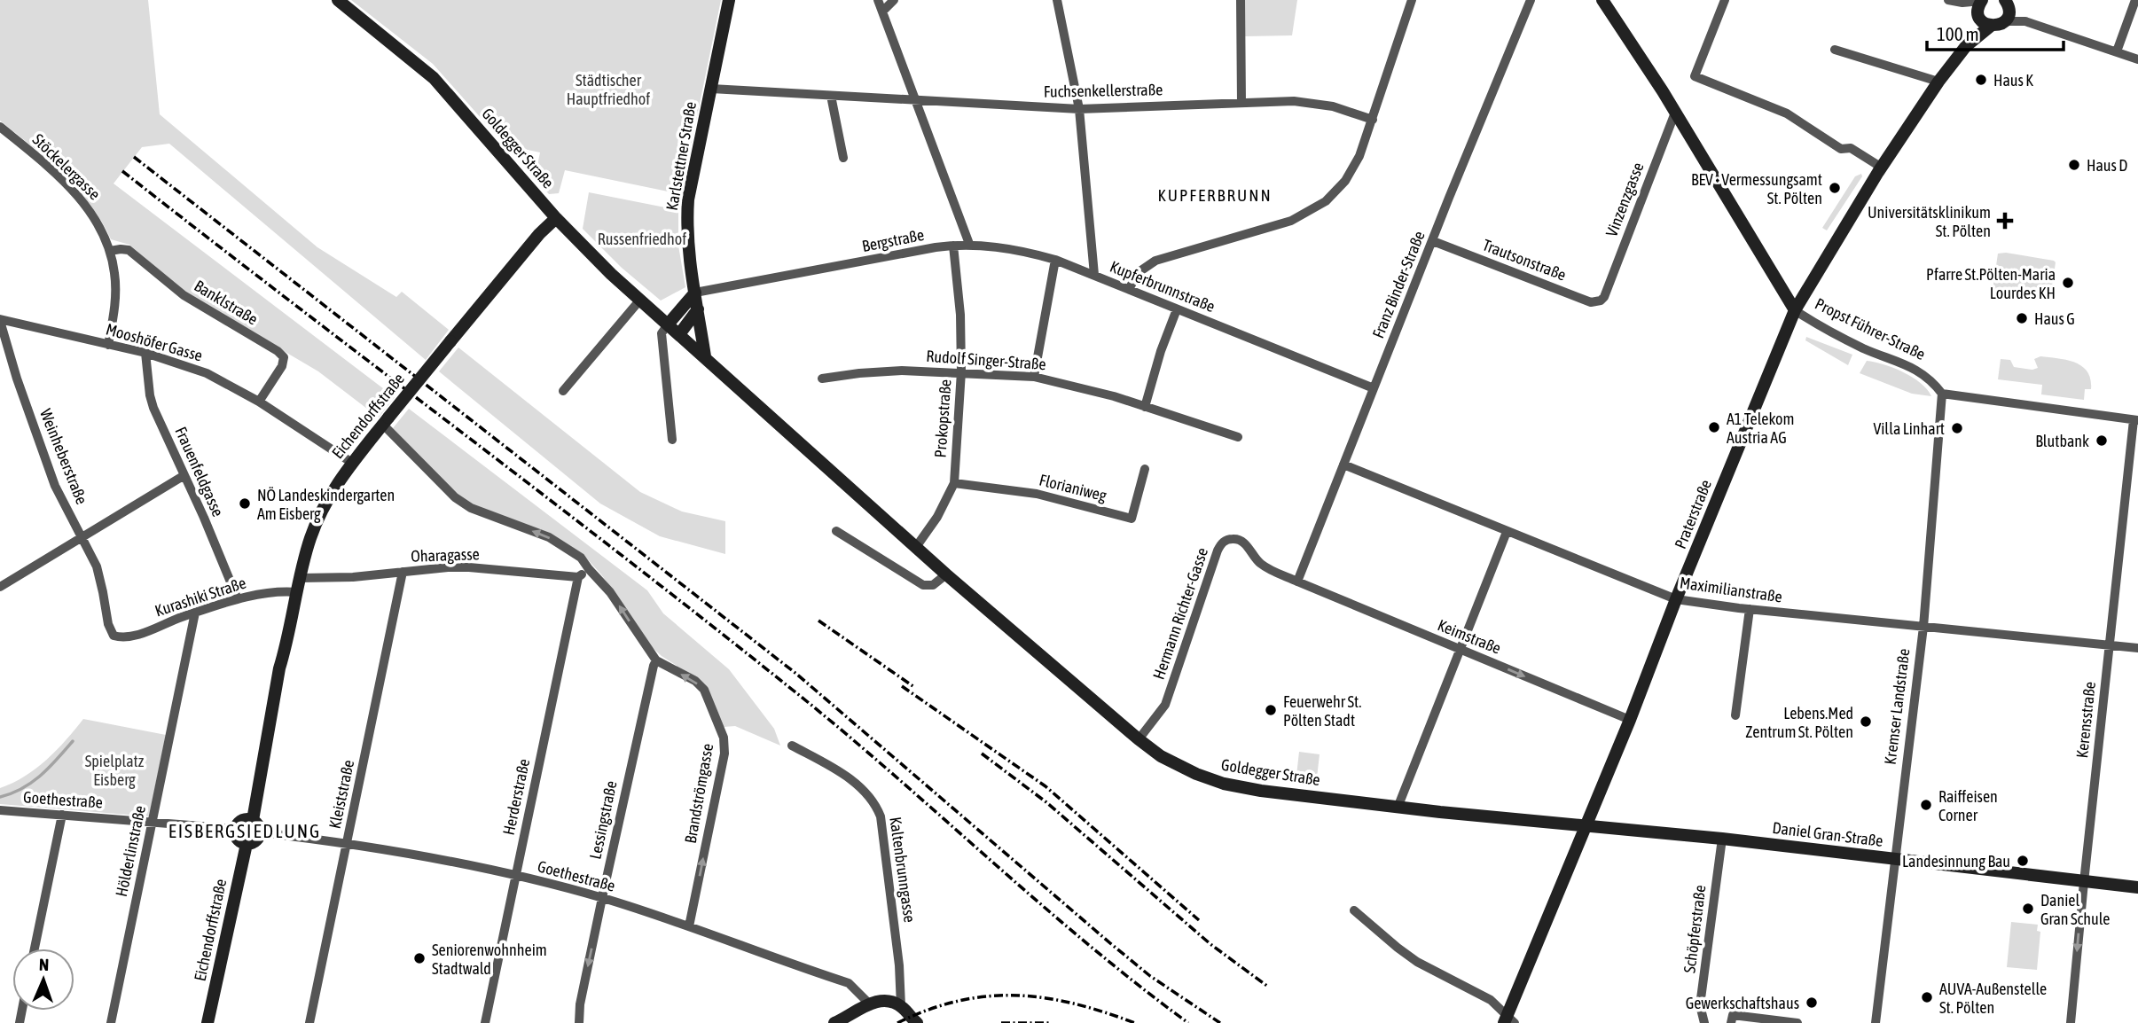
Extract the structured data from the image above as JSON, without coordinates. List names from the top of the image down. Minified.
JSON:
{"streets":{"main road":["Goldegger Straße","Karlstettner Straße","Propst Führer-Straße","Eichendorffstraße","Praterstraße","Daniel Gran-Straße"],"street":["Fuchsenkellerstraße","Stöckelergasse","Vinzenzgasse","Bergstraße","Trautsonstraße","Franz Binder-Straße","Kupferbrunnstraße","Banklstraße","Mooshöfer Gasse","Rudolf Singer-Straße","Prokopstraße","Weinheberstraße","Frauenfeldgasse","Florianiweg","Oharagasse","Maximilianstraße","Kurashiki Straße","Hermann Richter-Gasse","Keimstraße","Kremser Landstraße","Kerensstraße","Brandströmgasse","Kleiststraße","Herderstraße","Goethestraße","Lessingstraße","Hölderlinstraße","Kaltenbrunngasse","Schöpferstraße"]},"crossings":[["Fuchsenkellerstraße","Karlstettner Straße"],["Fuchsenkellerstraße","Kupferbrunnstraße"],["Goldegger Straße","Karlstettner Straße"],["Goldegger Straße","Eichendorffstraße"],["Goldegger Straße","Prokopstraße"],["Goldegger Straße","Praterstraße"],["Goldegger Straße","Hermann Richter-Gasse"],["Goldegger Straße","Daniel Gran-Straße"],["Karlstettner Straße","Bergstraße"],["Stöckelergasse","Banklstraße"],["Stöckelergasse","Mooshöfer Gasse"],["Vinzenzgasse","Trautsonstraße"],["Vinzenzgasse","Propst Führer-Straße"],["Bergstraße","Kupferbrunnstraße"],["Bergstraße","Prokopstraße"],["Trautsonstraße","Franz Binder-Straße"],["Franz Binder-Straße","Kupferbrunnstraße"],["Franz Binder-Straße","Maximilianstraße"],["Franz Binder-Straße","Hermann Richter-Gasse"],["Franz Binder-Straße","Keimstraße"],["Banklstraße","Mooshöfer Gasse"],["Propst Führer-Straße","Praterstraße"],["Propst Führer-Straße","Kremser Landstraße"],["Mooshöfer Gasse","Eichendorffstraße"],["Mooshöfer Gasse","Weinheberstraße"],["Mooshöfer Gasse","Frauenfeldgasse"],["Rudolf Singer-Straße","Prokopstraße"],["Eichendorffstraße","Oharagasse"],["Eichendorffstraße","Kurashiki Straße"],["Eichendorffstraße","Goethestraße"],["Prokopstraße","Florianiweg"],["Weinheberstraße","Kurashiki Straße"],["Frauenfeldgasse","Kurashiki Straße"],["Praterstraße","Maximilianstraße"],["Praterstraße","Keimstraße"],["Praterstraße","Daniel Gran-Straße"],["Oharagasse","Kleiststraße"],["Oharagasse","Herderstraße"],["Maximilianstraße","Kremser Landstraße"],["Maximilianstraße","Kerensstraße"],["Kurashiki Straße","Hölderlinstraße"],["Hermann Richter-Gasse","Keimstraße"],["Kremser Landstraße","Daniel Gran-Straße"],["Kerensstraße","Daniel Gran-Straße"],["Brandströmgasse","Goethestraße"],["Brandströmgasse","Lessingstraße"],["Kleiststraße","Goethestraße"],["Herderstraße","Goethestraße"],["Goethestraße","Lessingstraße"],["Goethestraße","Hölderlinstraße"],["Daniel Gran-Straße","Schöpferstraße"]],"one_way":["Keimstraße","Brandströmgasse"],"districts":["KUPFERBRUNN","EISBERGSIEDLUNG"],"parks":["Städtischer Hauptfriedhof","Russenfriedhof","Spielplatz Eisberg"],"places":{"other":["Haus K","Haus D","BEV - Vermessungsamt St. Pölten","Pfarre St.Pölten-Maria Lourdes KH","Haus G","A1 Telekom Austria AG","Villa Linhart","Blutbank","NÖ Landeskindergarten Am Eisberg","Feuerwehr St. Pölten Stadt","Lebens.Med Zentrum St. Pölten","Raiffeisen Corner","Landesinnung Bau","Daniel Gran Schule","Seniorenwohnheim Stadtwald","AUVA-Außenstelle St. Pölten","Gewerkschaftshaus"],"health":["Universitätsklinikum St. Pölten"]},"scale_bar":"100 m","north":"top"}
